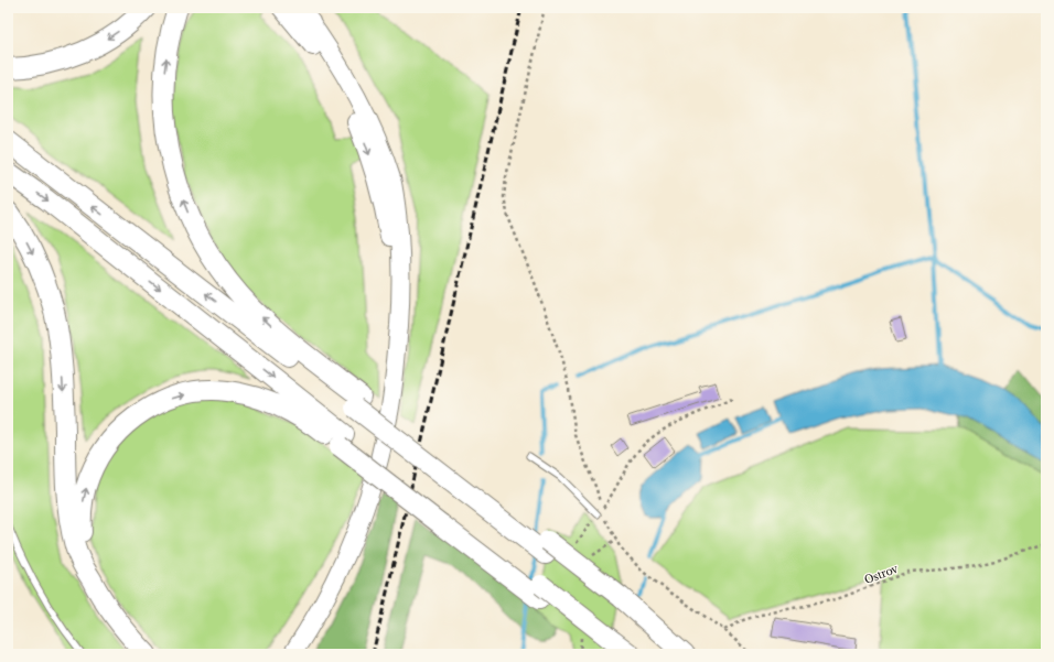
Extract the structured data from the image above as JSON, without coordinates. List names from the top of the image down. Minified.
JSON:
{"streets":{"path":["Ostrov"]}}
